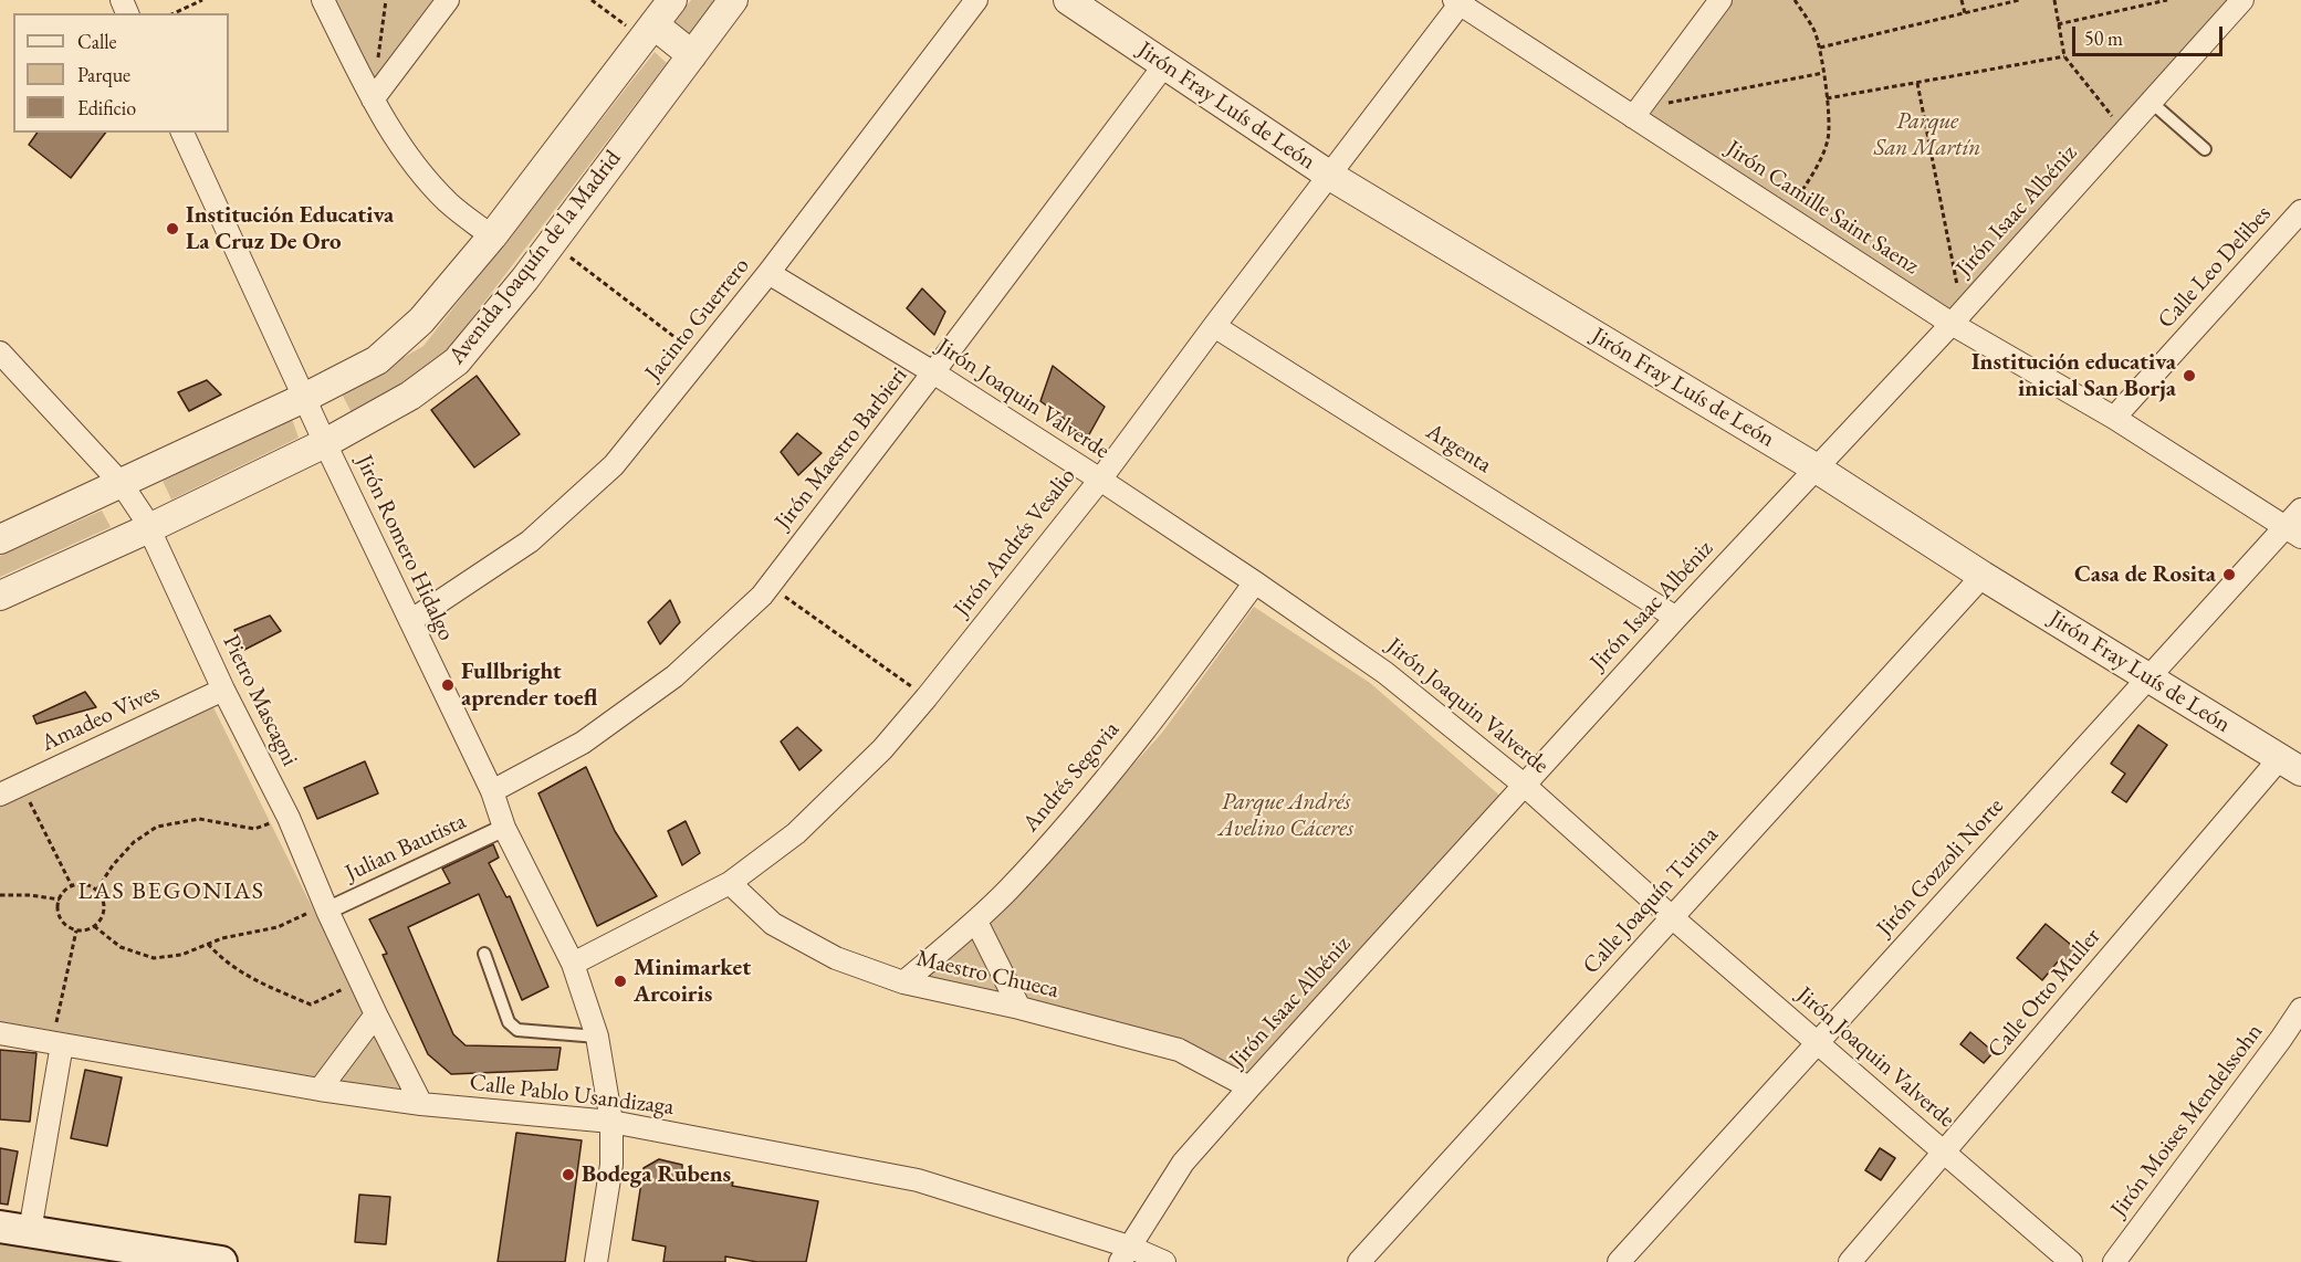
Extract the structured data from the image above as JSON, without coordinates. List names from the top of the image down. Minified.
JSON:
{"streets":{"street":["Jirón Fray Luís de León","Jirón Camille Saint Saenz","Jirón Isaac Albéniz","Avenida Joaquín de la Madrid","Calle Leo Delibes","Jacinto Guerrero","Jirón Joaquin Valverde","Jirón Maestro Barbieri","Argenta","Jirón Andrés Vesalio","Jirón Romero Hidalgo","Pietro Mascagni","Amadeo Vives","Andrés Segovia","Julian Bautista","Jirón Gozzoli Norte","Calle Joaquín Turina","Maestro Chueca","Calle Otto Muller","Calle Pablo Usandizaga","Jirón Moises Mendelssohn"]},"crossings":[["Jirón Fray Luís de León","Jirón Isaac Albéniz"],["Jirón Fray Luís de León","Jirón Maestro Barbieri"],["Jirón Fray Luís de León","Jirón Andrés Vesalio"],["Jirón Fray Luís de León","Jirón Gozzoli Norte"],["Jirón Fray Luís de León","Calle Joaquín Turina"],["Jirón Fray Luís de León","Calle Otto Muller"],["Jirón Camille Saint Saenz","Jirón Isaac Albéniz"],["Jirón Camille Saint Saenz","Calle Leo Delibes"],["Jirón Camille Saint Saenz","Jirón Andrés Vesalio"],["Jirón Camille Saint Saenz","Jirón Gozzoli Norte"],["Jirón Isaac Albéniz","Jirón Joaquin Valverde"],["Jirón Isaac Albéniz","Argenta"],["Jirón Isaac Albéniz","Maestro Chueca"],["Jirón Isaac Albéniz","Calle Pablo Usandizaga"],["Avenida Joaquín de la Madrid","Jirón Romero Hidalgo"],["Avenida Joaquín de la Madrid","Pietro Mascagni"],["Jacinto Guerrero","Jirón Joaquin Valverde"],["Jacinto Guerrero","Jirón Romero Hidalgo"],["Jirón Joaquin Valverde","Jirón Maestro Barbieri"],["Jirón Joaquin Valverde","Jirón Andrés Vesalio"],["Jirón Joaquin Valverde","Andrés Segovia"],["Jirón Joaquin Valverde","Jirón Gozzoli Norte"],["Jirón Joaquin Valverde","Calle Joaquín Turina"],["Jirón Joaquin Valverde","Calle Otto Muller"],["Jirón Maestro Barbieri","Jirón Romero Hidalgo"],["Argenta","Jirón Andrés Vesalio"],["Jirón Andrés Vesalio","Jirón Romero Hidalgo"],["Jirón Andrés Vesalio","Maestro Chueca"],["Jirón Romero Hidalgo","Julian Bautista"],["Jirón Romero Hidalgo","Calle Pablo Usandizaga"],["Pietro Mascagni","Amadeo Vives"],["Pietro Mascagni","Julian Bautista"],["Pietro Mascagni","Calle Pablo Usandizaga"],["Andrés Segovia","Maestro Chueca"]],"districts":["LAS BEGONIAS"],"parks":["Parque San Martín","Parque Andrés Avelino Cáceres"],"places":["Institución Educativa La Cruz De Oro","Institución educativa inicial San Borja","Casa de Rosita","Fullbright aprender toefl","Minimarket Arcoiris","Bodega Rubens"],"legend":["Calle","Parque","Edificio"],"scale_bar":"50 m"}
